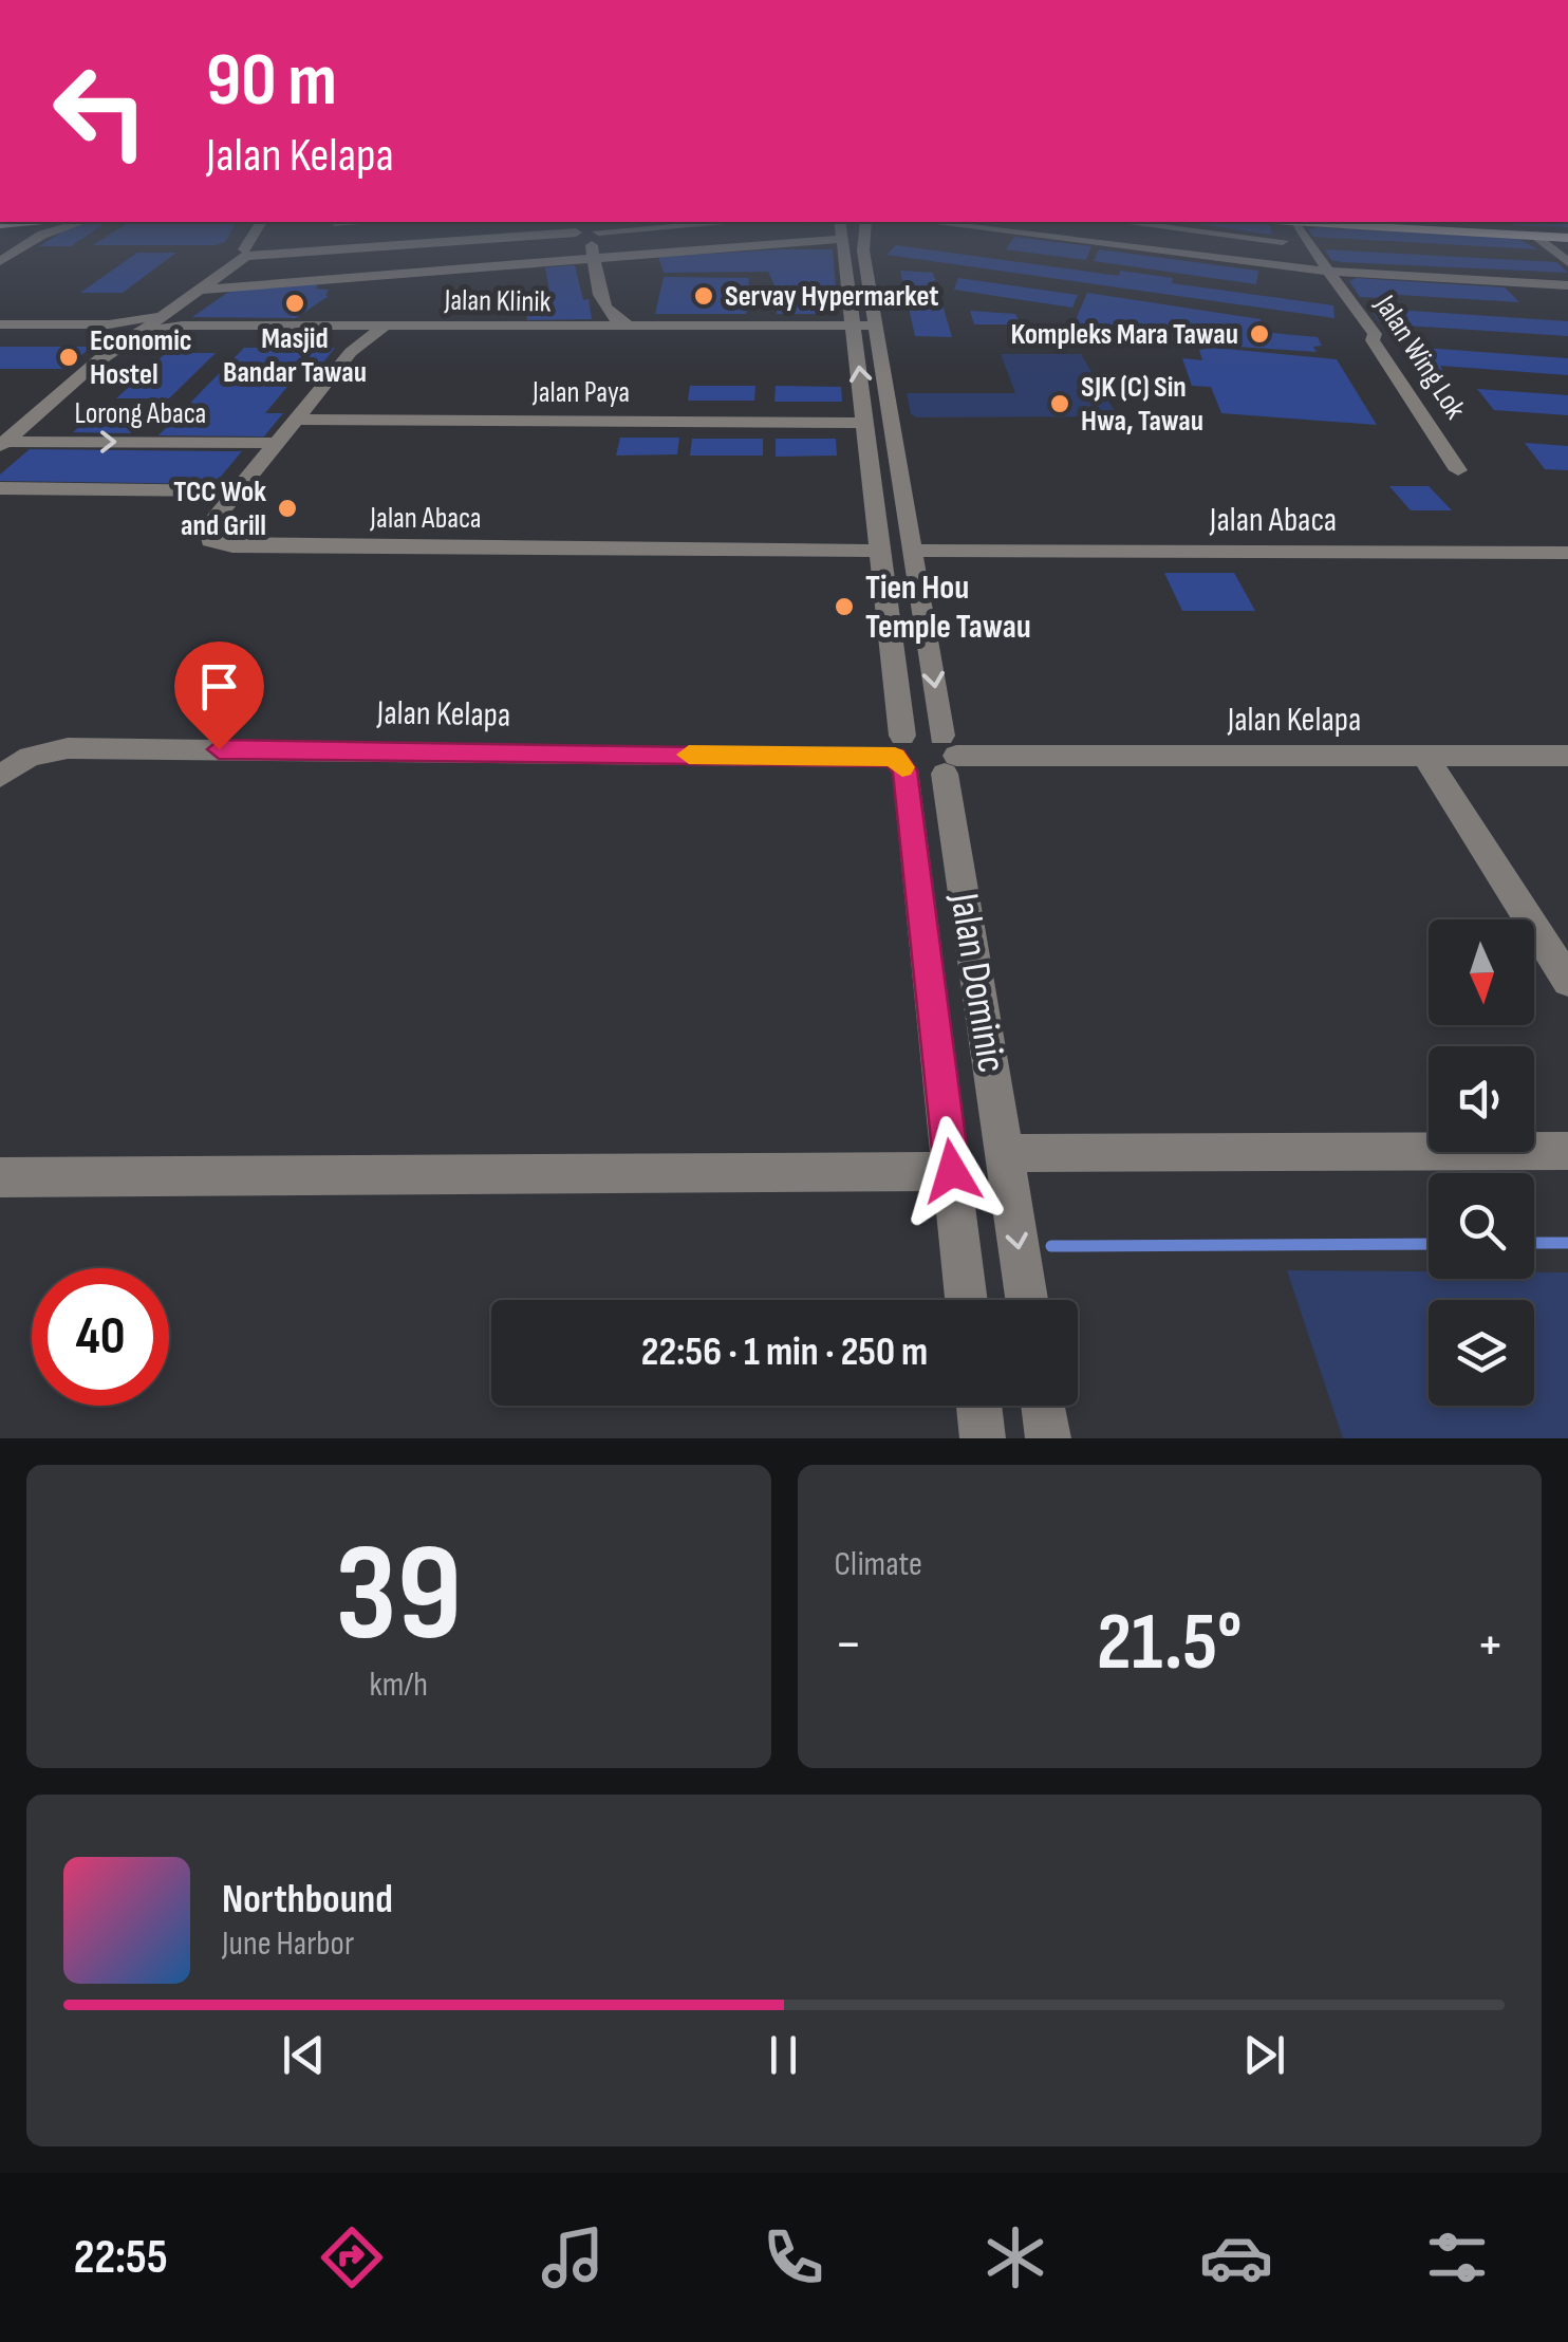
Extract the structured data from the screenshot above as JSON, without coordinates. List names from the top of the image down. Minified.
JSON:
{"streets":{"street":["Jalan Klinik","Jalan Wing Lok","Jalan Paya","Lorong Abaca","Jalan Abaca","Jalan Kelapa","Jalan Dominic"]},"crossings":[["Jalan Klinik","Jalan Abaca"],["Jalan Klinik","Jalan Dominic"],["Jalan Paya","Jalan Abaca"],["Jalan Paya","Jalan Dominic"],["Lorong Abaca","Jalan Abaca"],["Jalan Abaca","Jalan Dominic"],["Jalan Kelapa","Jalan Dominic"]],"places":["Servay Hypermarket","Masjid Bandar Tawau","Kompleks Mara Tawau","Economic Hostel","SJK (C) Sin Hwa, Tawau","TCC Wok and Grill","Tien Hou Temple Tawau"],"north":"bottom","page":{"turn":["90 m","Jalan Kelapa"],"limit":"40","trip":"22:56 · 1 min · 250 m","tile":[["39","km/h"],"Climate"],"heat":["−","21.5°","+"],"song":["Northbound","June Harbor"],"tabs":"22:55"}}
